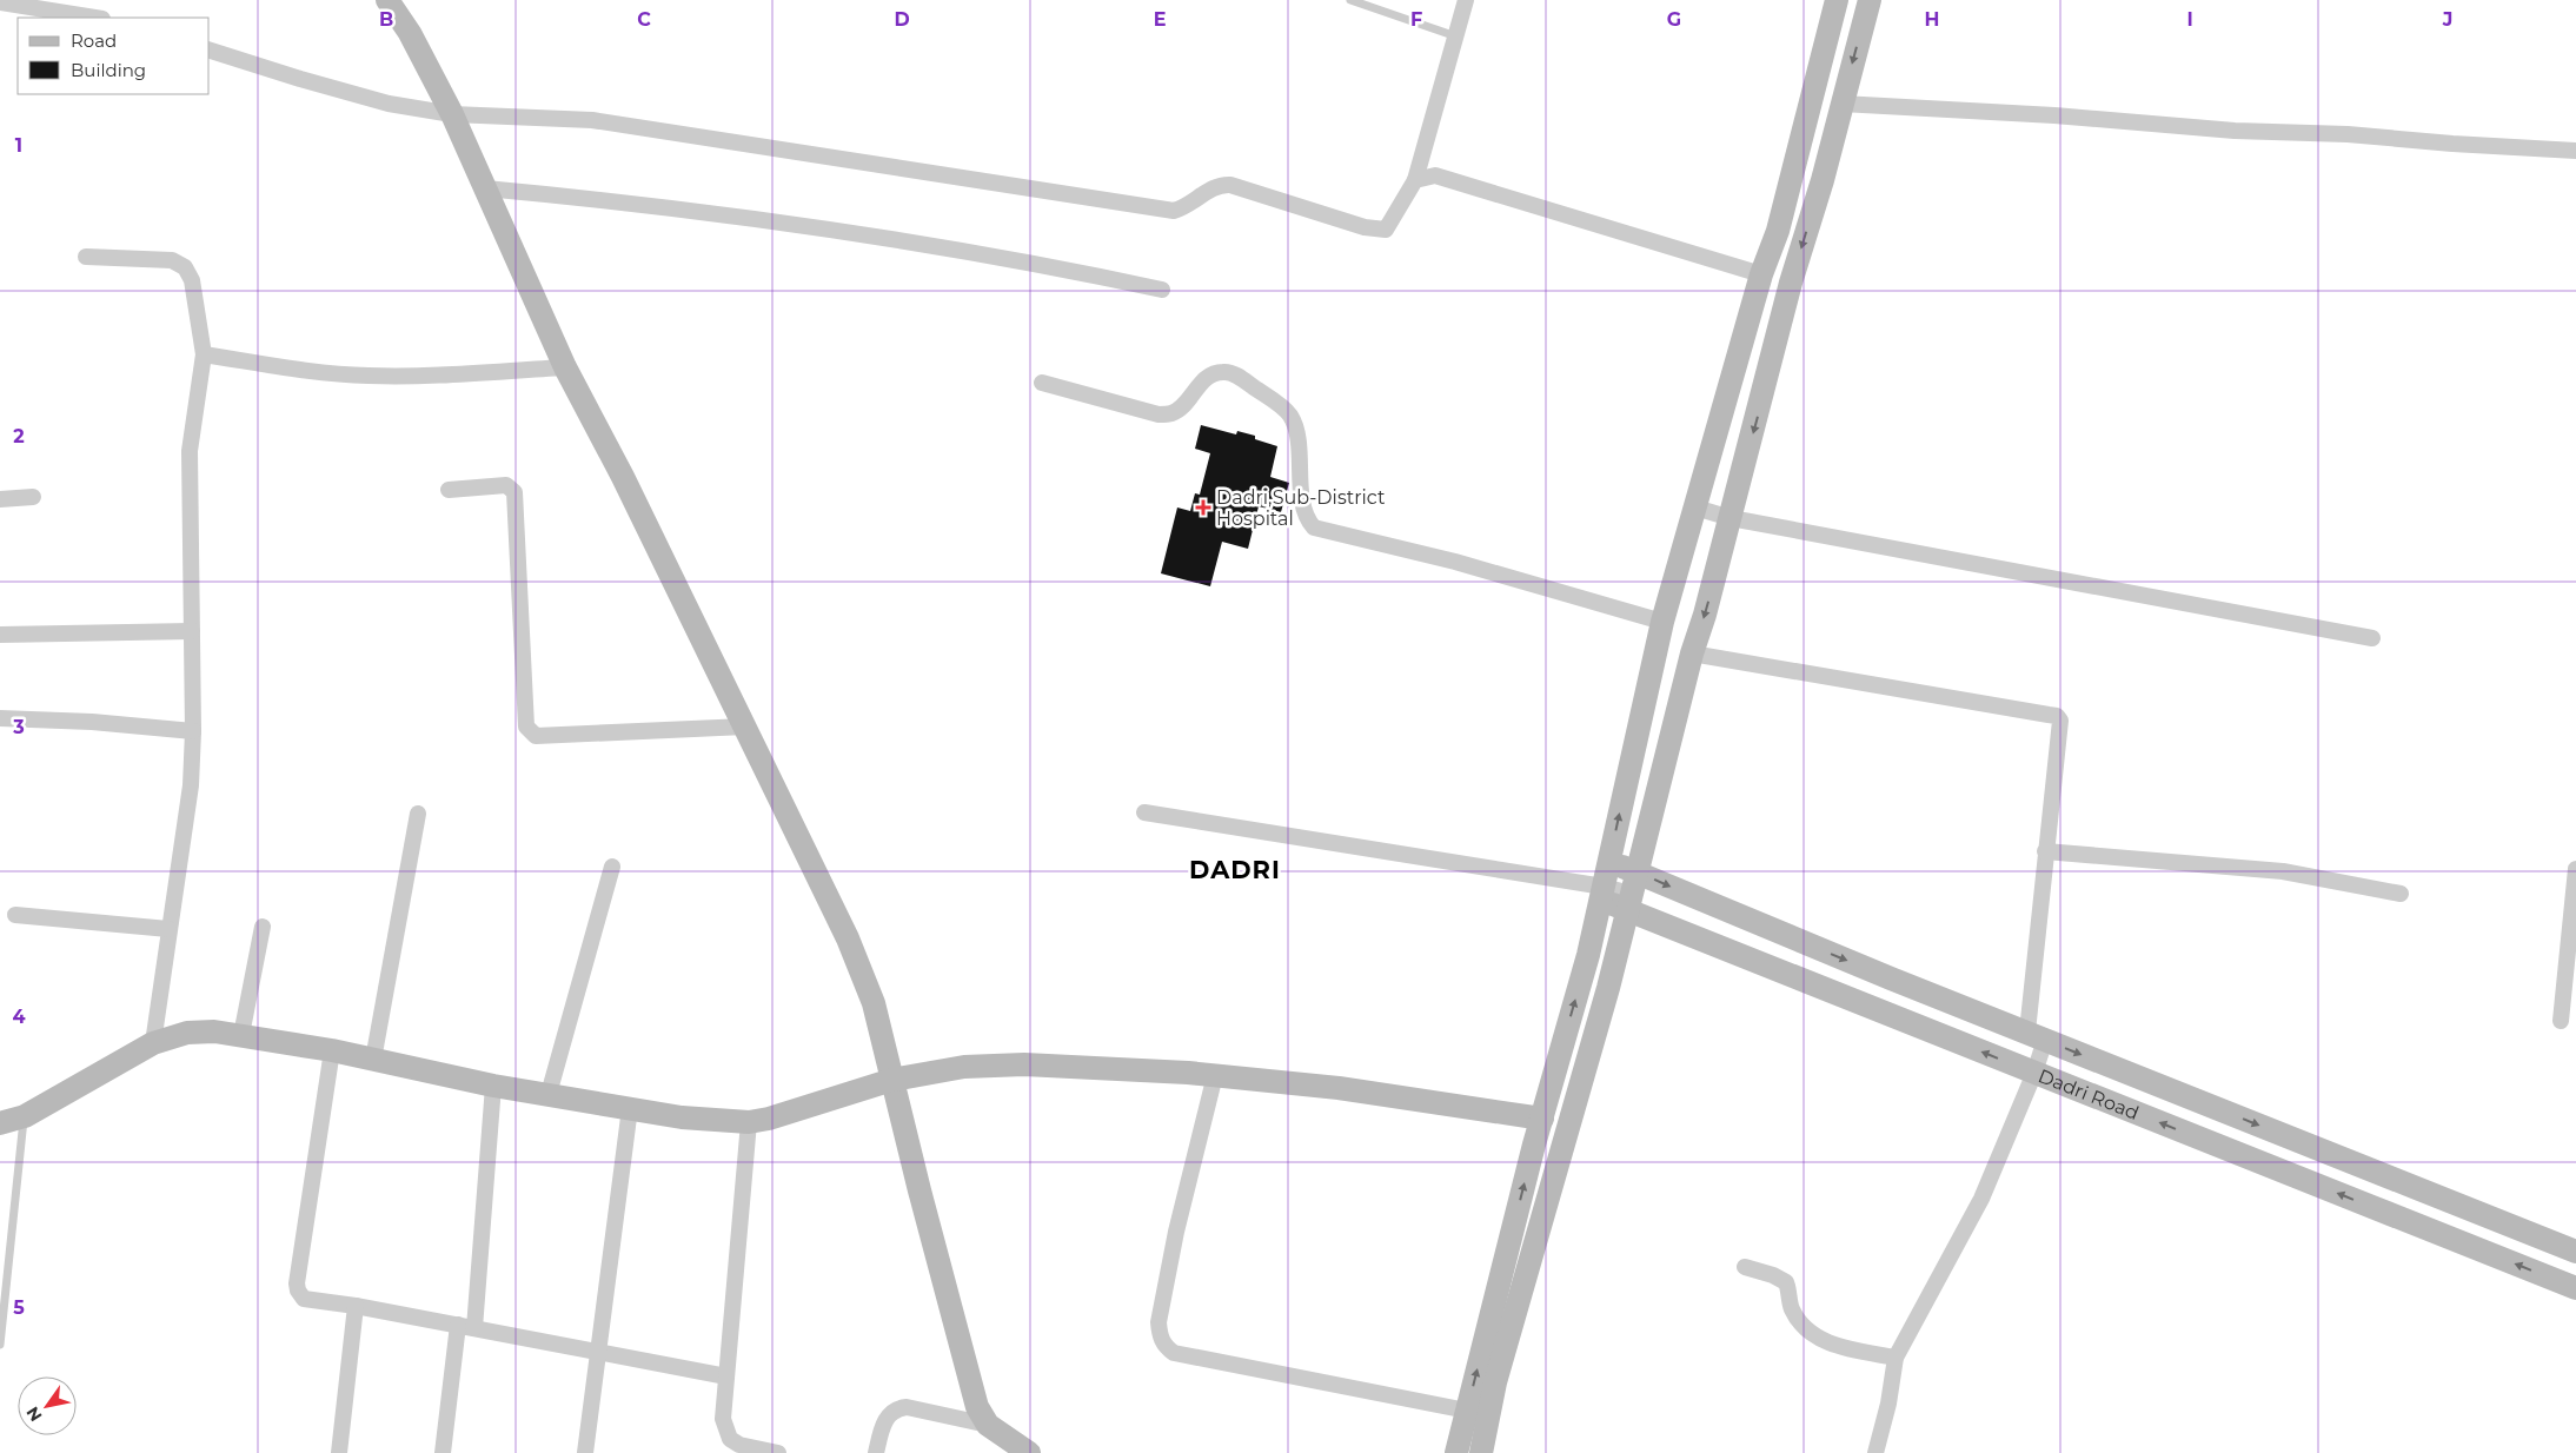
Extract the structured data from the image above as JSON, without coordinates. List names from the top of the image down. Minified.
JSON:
{"streets":{"street":["Dadri Road"]},"districts":["DADRI"],"places":{"health":["Dadri,Sub-District Hospital"]},"legend":["Road","Building"],"north":"bottom left","grid":{"columns":["B","C","D","E","F","G","H","I","J"],"rows":["1","2","3","4","5"]}}
